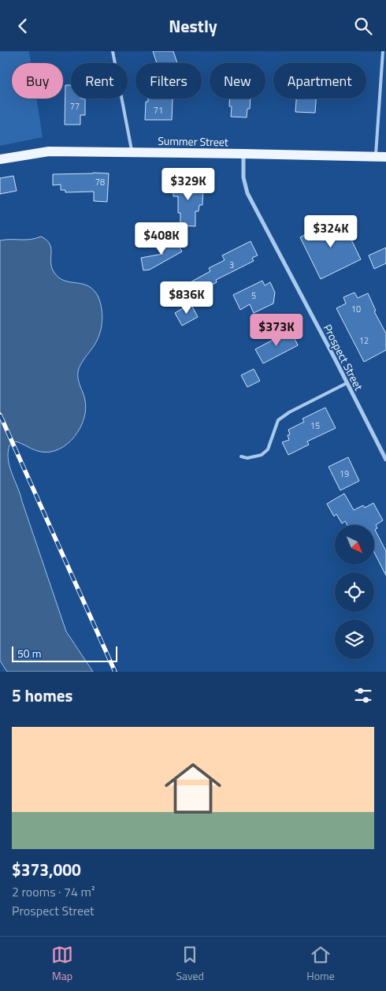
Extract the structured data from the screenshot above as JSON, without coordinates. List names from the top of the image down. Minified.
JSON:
{"streets":{"main road":["Summer Street"],"street":["Prospect Street"]},"crossings":[["Summer Street","Prospect Street"]],"house_numbers":["77","71","78","3","5","10","12","15","19"],"scale_bar":"50 m","north":"bottom right","page":{"header":"Nestly","chip":["Buy","Rent","Filters","New","Apartment"],"price":["$329K","$324K","$408K","$836K","$373K"],"scale":"50 m","heading":"5 homes","list":[{"name":"$373,000","note":"2 rooms · 74 m² · Prospect Street"}],"tabs":["Map","Saved","Home"]}}
